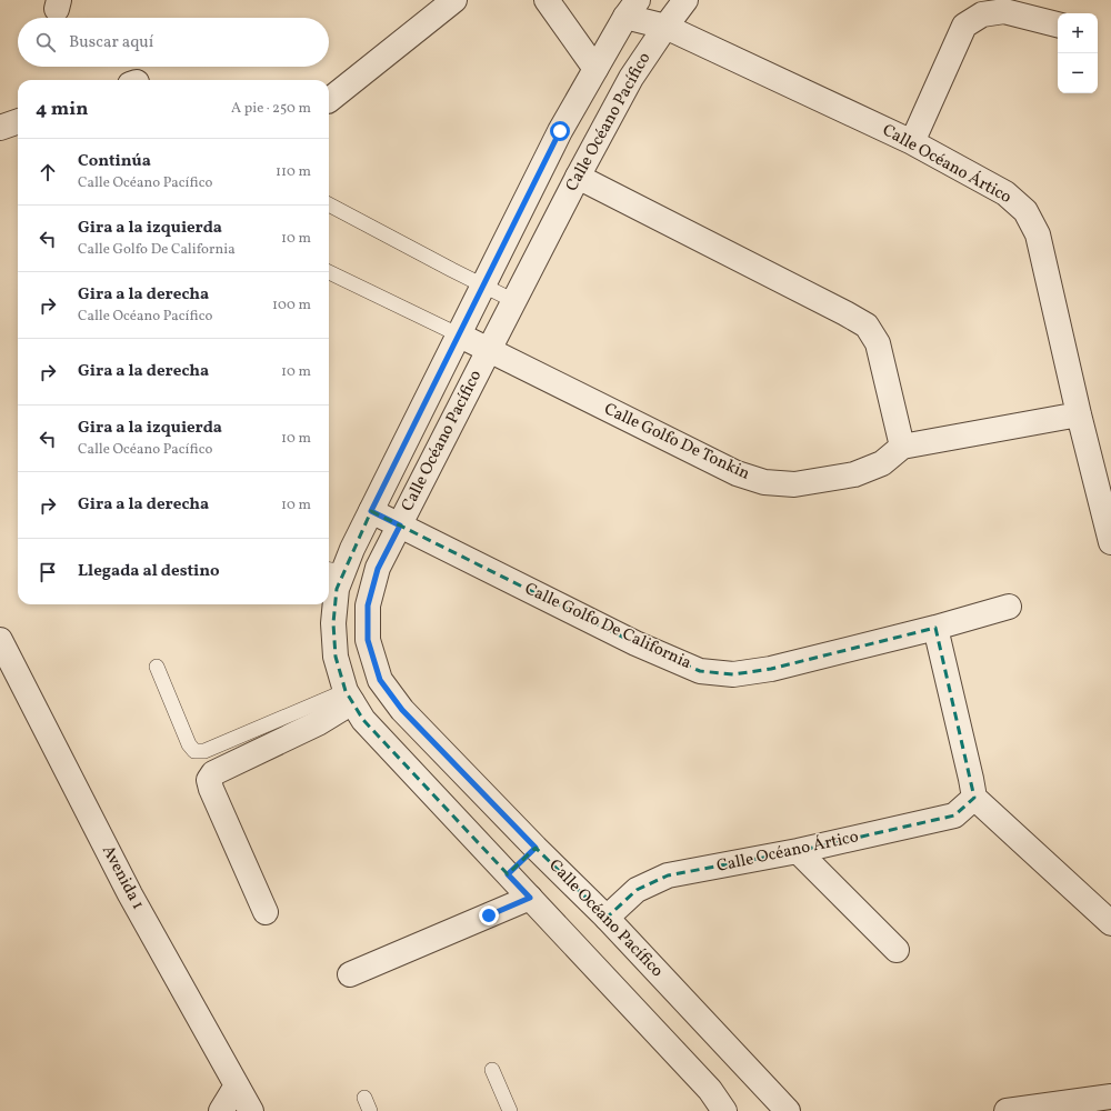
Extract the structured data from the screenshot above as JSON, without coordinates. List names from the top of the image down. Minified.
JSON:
{"streets":{"street":["Calle Océano Pacífico","Calle Océano Ártico","Calle Golfo De Tonkin","Calle Golfo De California","Avenida 1"]},"crossings":[["Calle Océano Pacífico","Calle Océano Ártico"],["Calle Océano Pacífico","Calle Golfo De Tonkin"],["Calle Océano Pacífico","Calle Golfo De California"],["Calle Océano Ártico","Calle Golfo De Tonkin"]],"page":{"map_buttons":["+","−"],"search":"Buscar aquí","heading":["4 min","A pie · 250 m"],"list":[["Continúa","Calle Océano Pacífico","110 m"],["Gira a la izquierda","Calle Golfo De California","10 m"],["Gira a la derecha","Calle Océano Pacífico","100 m"],["Gira a la derecha","10 m"],["Gira a la izquierda","Calle Océano Pacífico","10 m"],["Gira a la derecha","10 m"],"Llegada al destino"]}}
